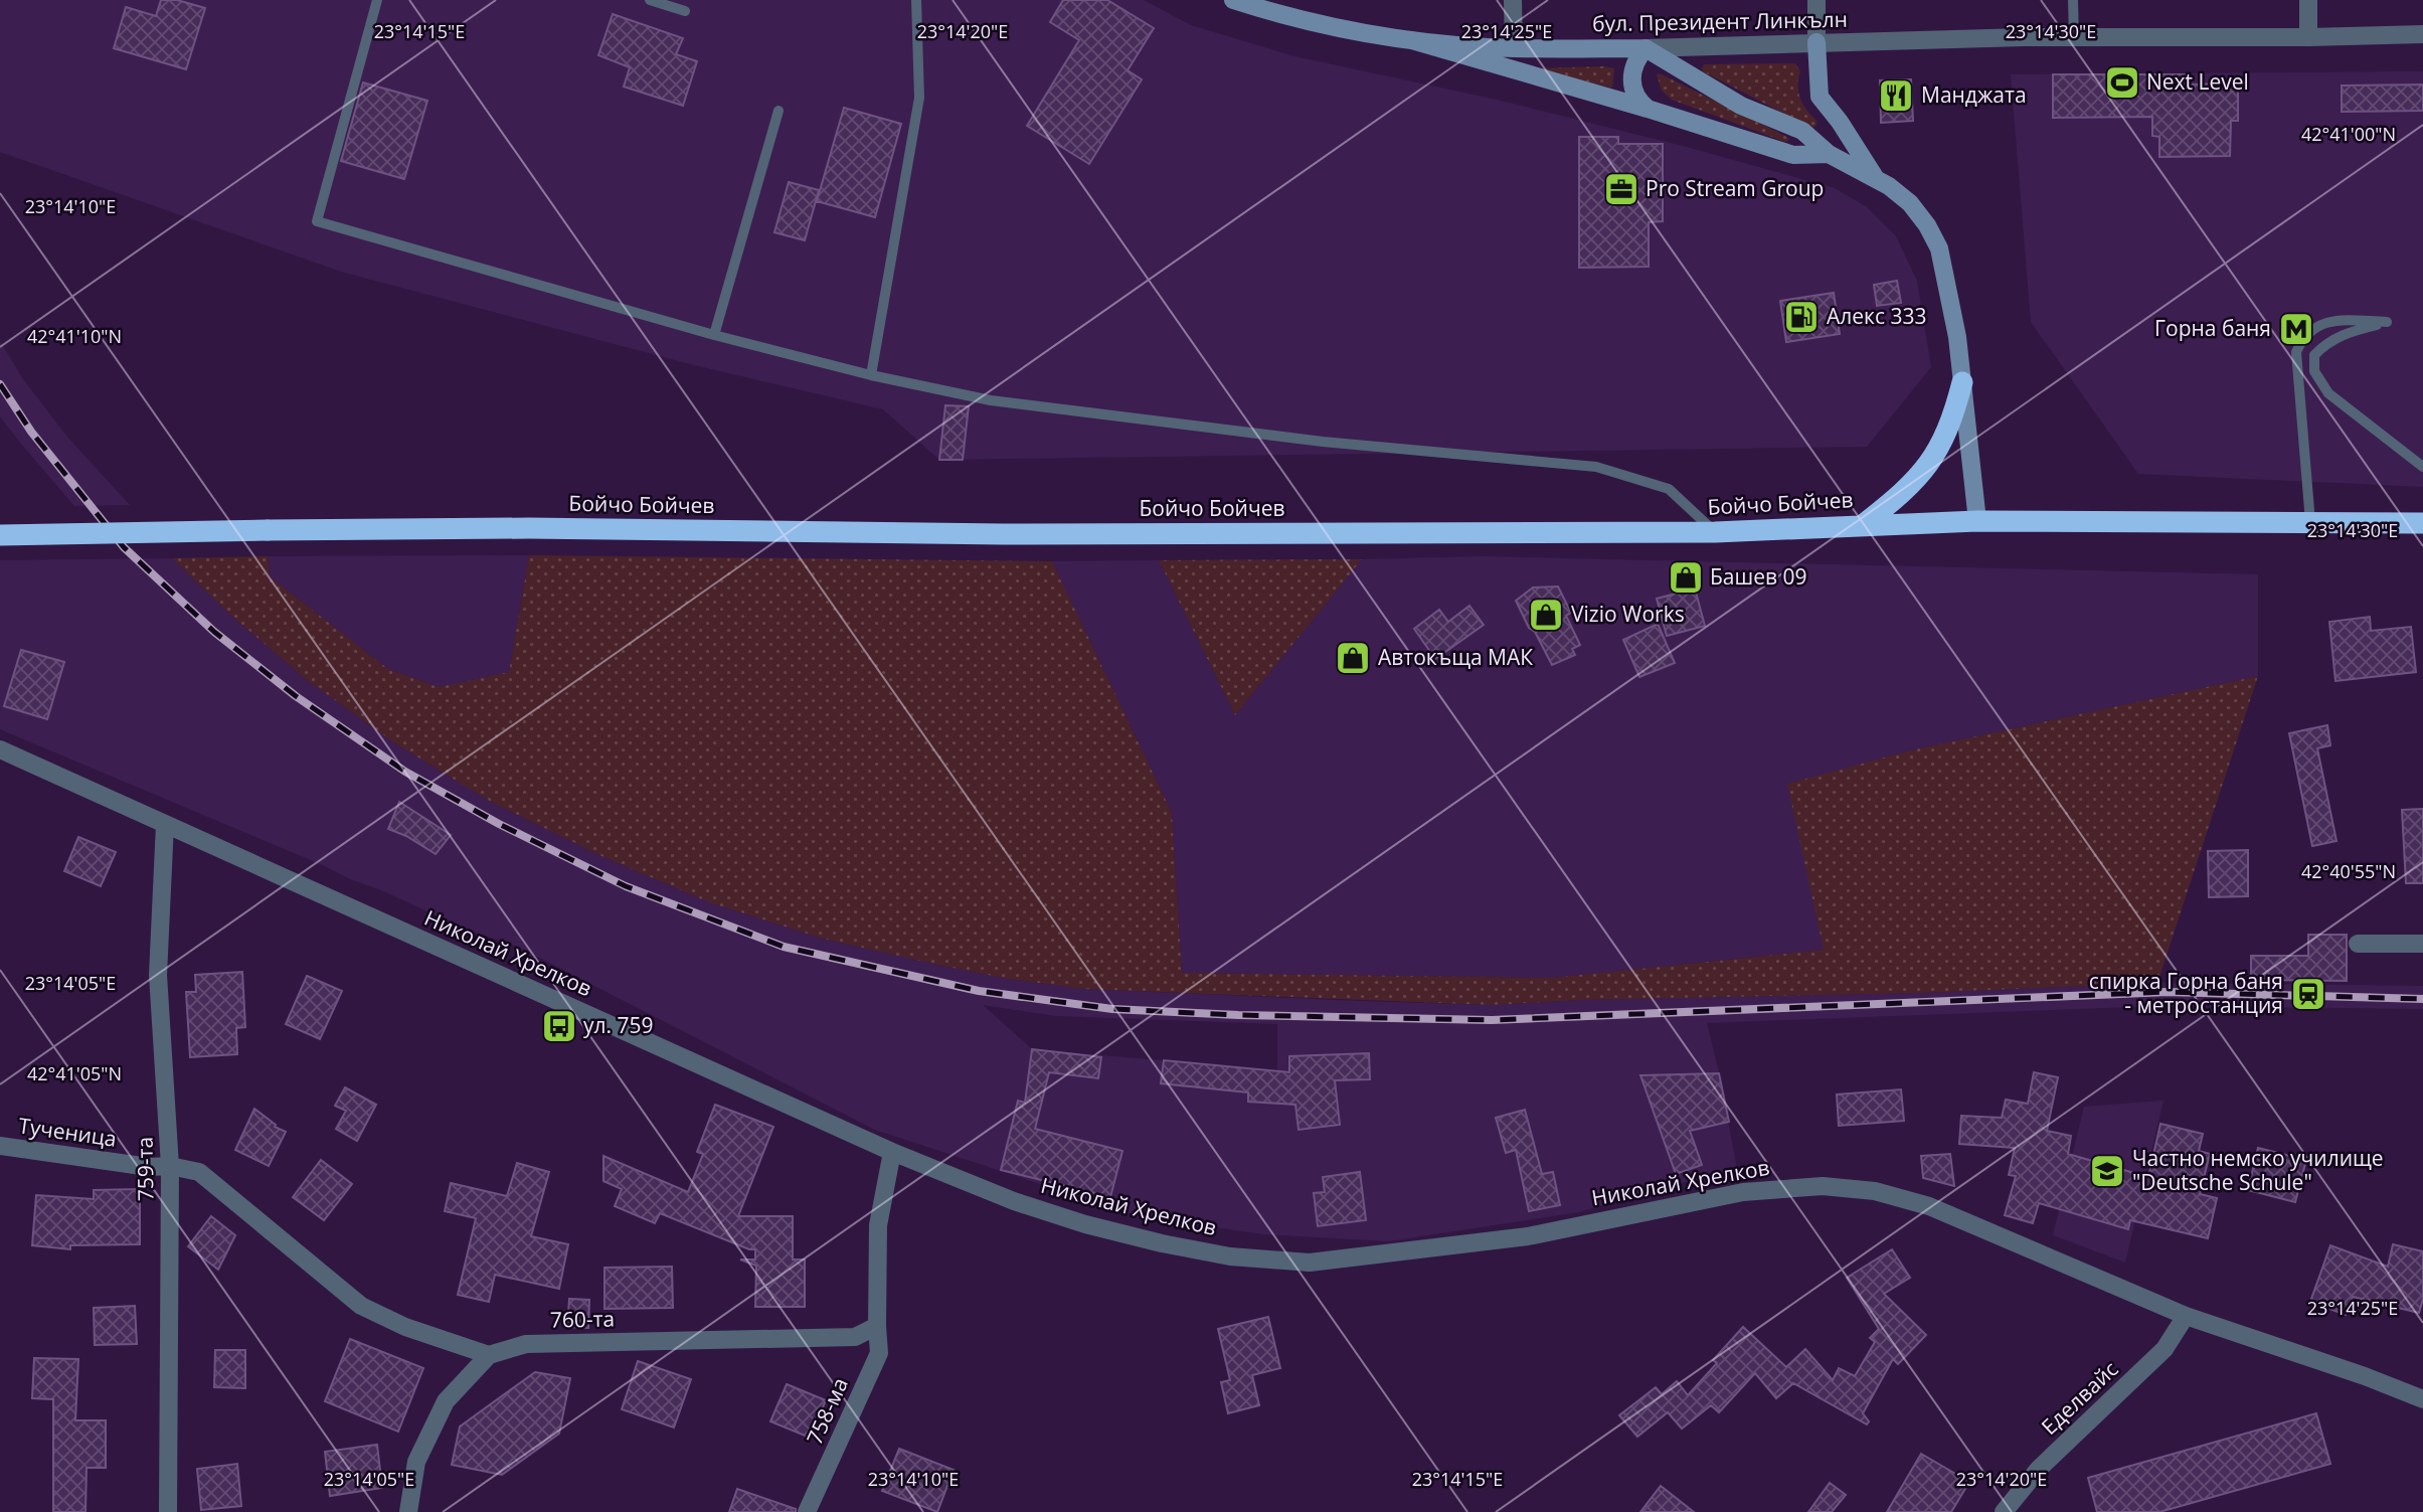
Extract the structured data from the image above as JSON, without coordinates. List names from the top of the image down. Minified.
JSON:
{"streets":{"highway":["Бойчо Бойчев"],"street":["бул. Президент Линкълн","Николай Хрелков","Тученица","759-та","760-та","Еделвайс","758-ма"]},"crossings":[["Николай Хрелков","759-та"],["Николай Хрелков","Еделвайс"],["Тученица","759-та"],["760-та","758-ма"]],"places":{"sports":["Next Level"],"restaurant":["Манджата"],"office":["Pro Stream Group"],"fuel station":["Алекс 333"],"metro station":["Горна баня"],"shop":["Башев 09","Vizio Works","Автокъща МАК"],"station":["спирка Горна баня - метростанция"],"bus stop":["ул. 759"],"school or university":["Частно немско училище \"Deutsche Schule\""]},"coordinates":["23°14'15\"E","23°14'20\"E","23°14'30\"E","23°14'25\"E","42°41'00\"N","23°14'10\"E","42°41'10\"N","42°40'55\"N","23°14'05\"E","42°41'05\"N"]}
